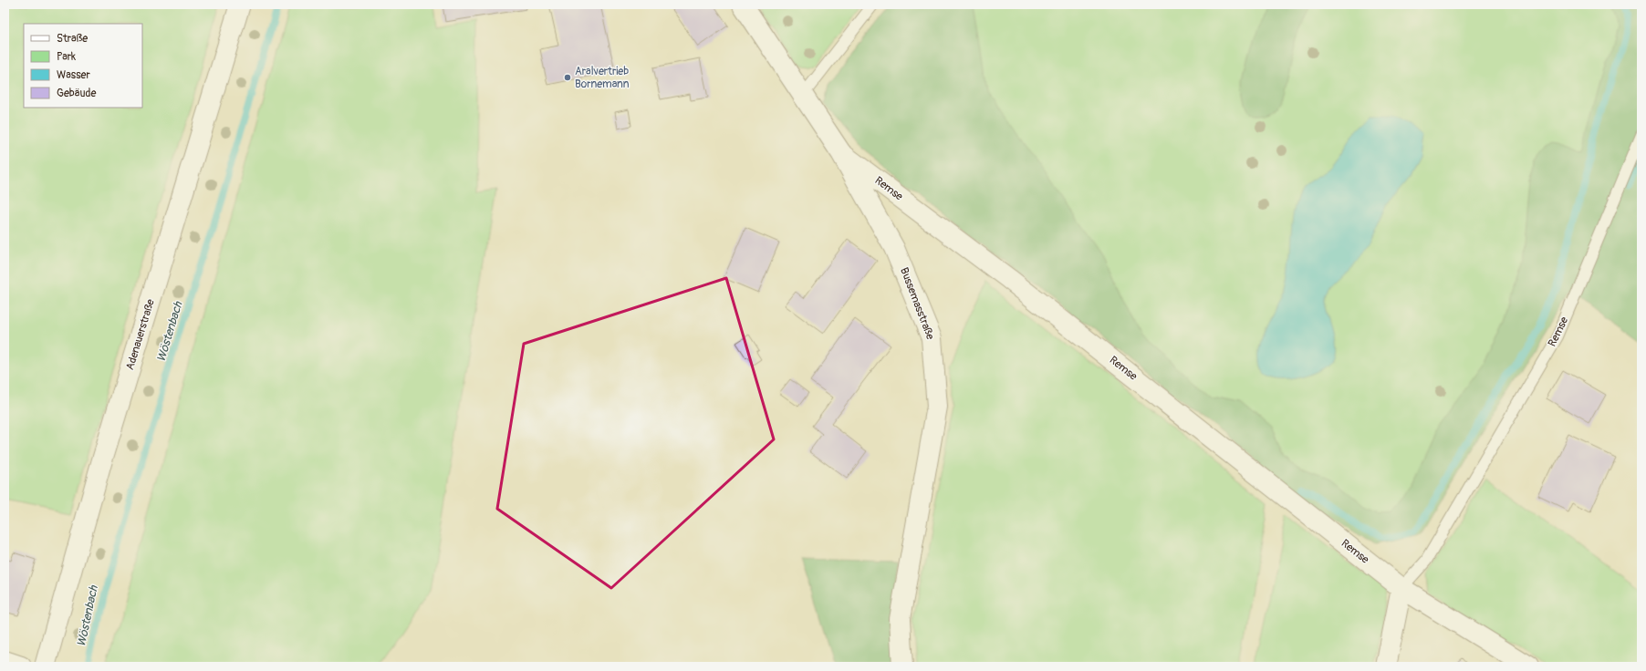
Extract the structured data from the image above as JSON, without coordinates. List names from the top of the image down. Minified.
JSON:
{"streets":{"street":["Remse","Bussemasstraße","Adenauerstraße"]},"crossings":[["Remse","Bussemasstraße"]],"water":["Wöstenbach"],"places":["Aralvertrieb Bornemann"],"legend":["Straße","Park","Wasser","Gebäude"]}
